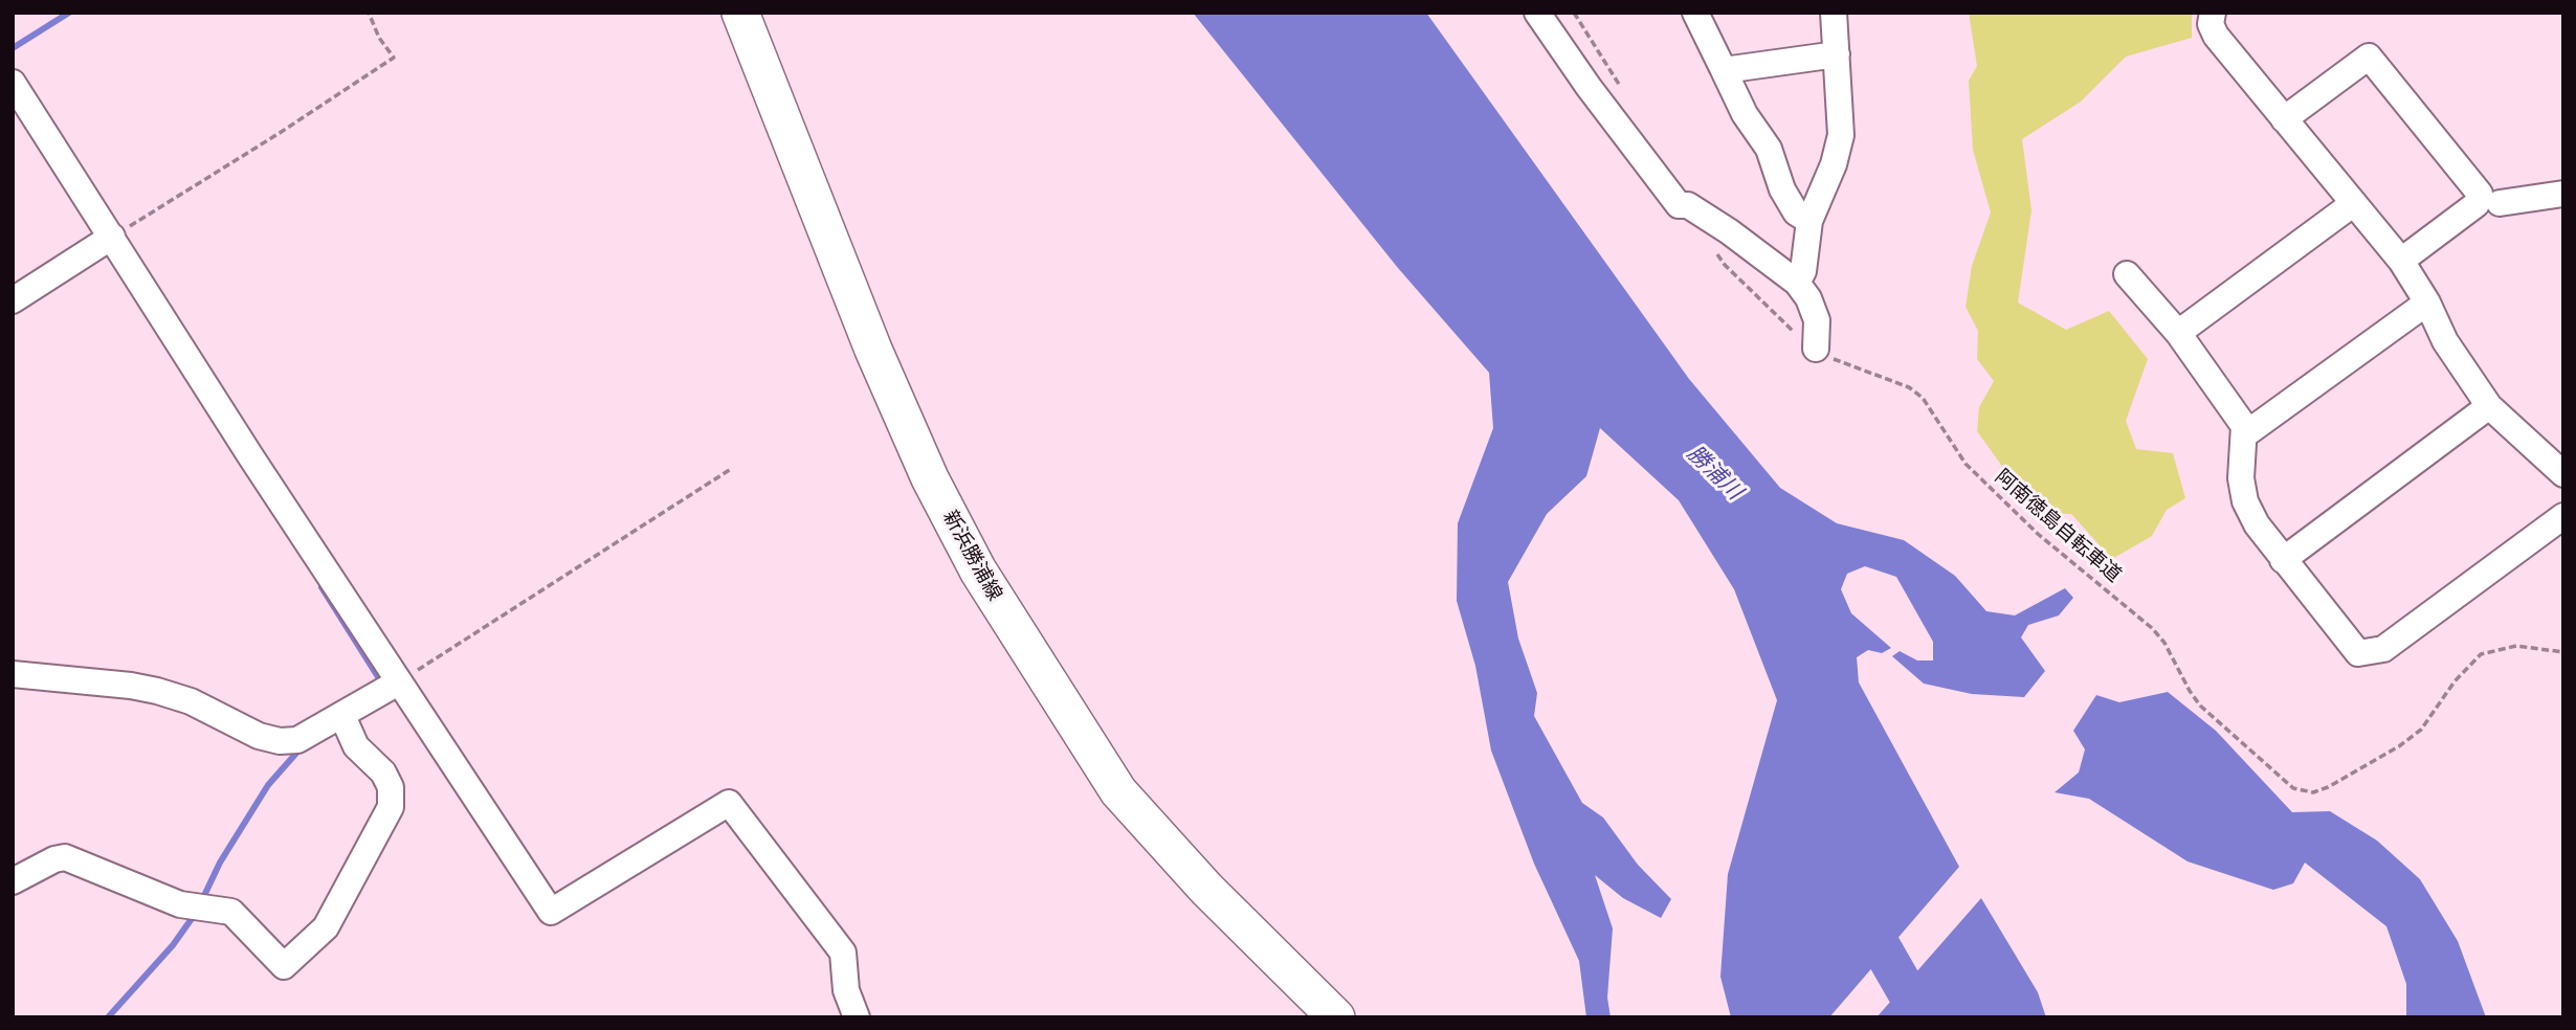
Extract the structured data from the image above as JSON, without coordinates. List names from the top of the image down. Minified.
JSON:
{"streets":{"main road":["新浜勝浦線"],"path":["阿南徳島自転車道"]},"water":["勝浦川"]}
